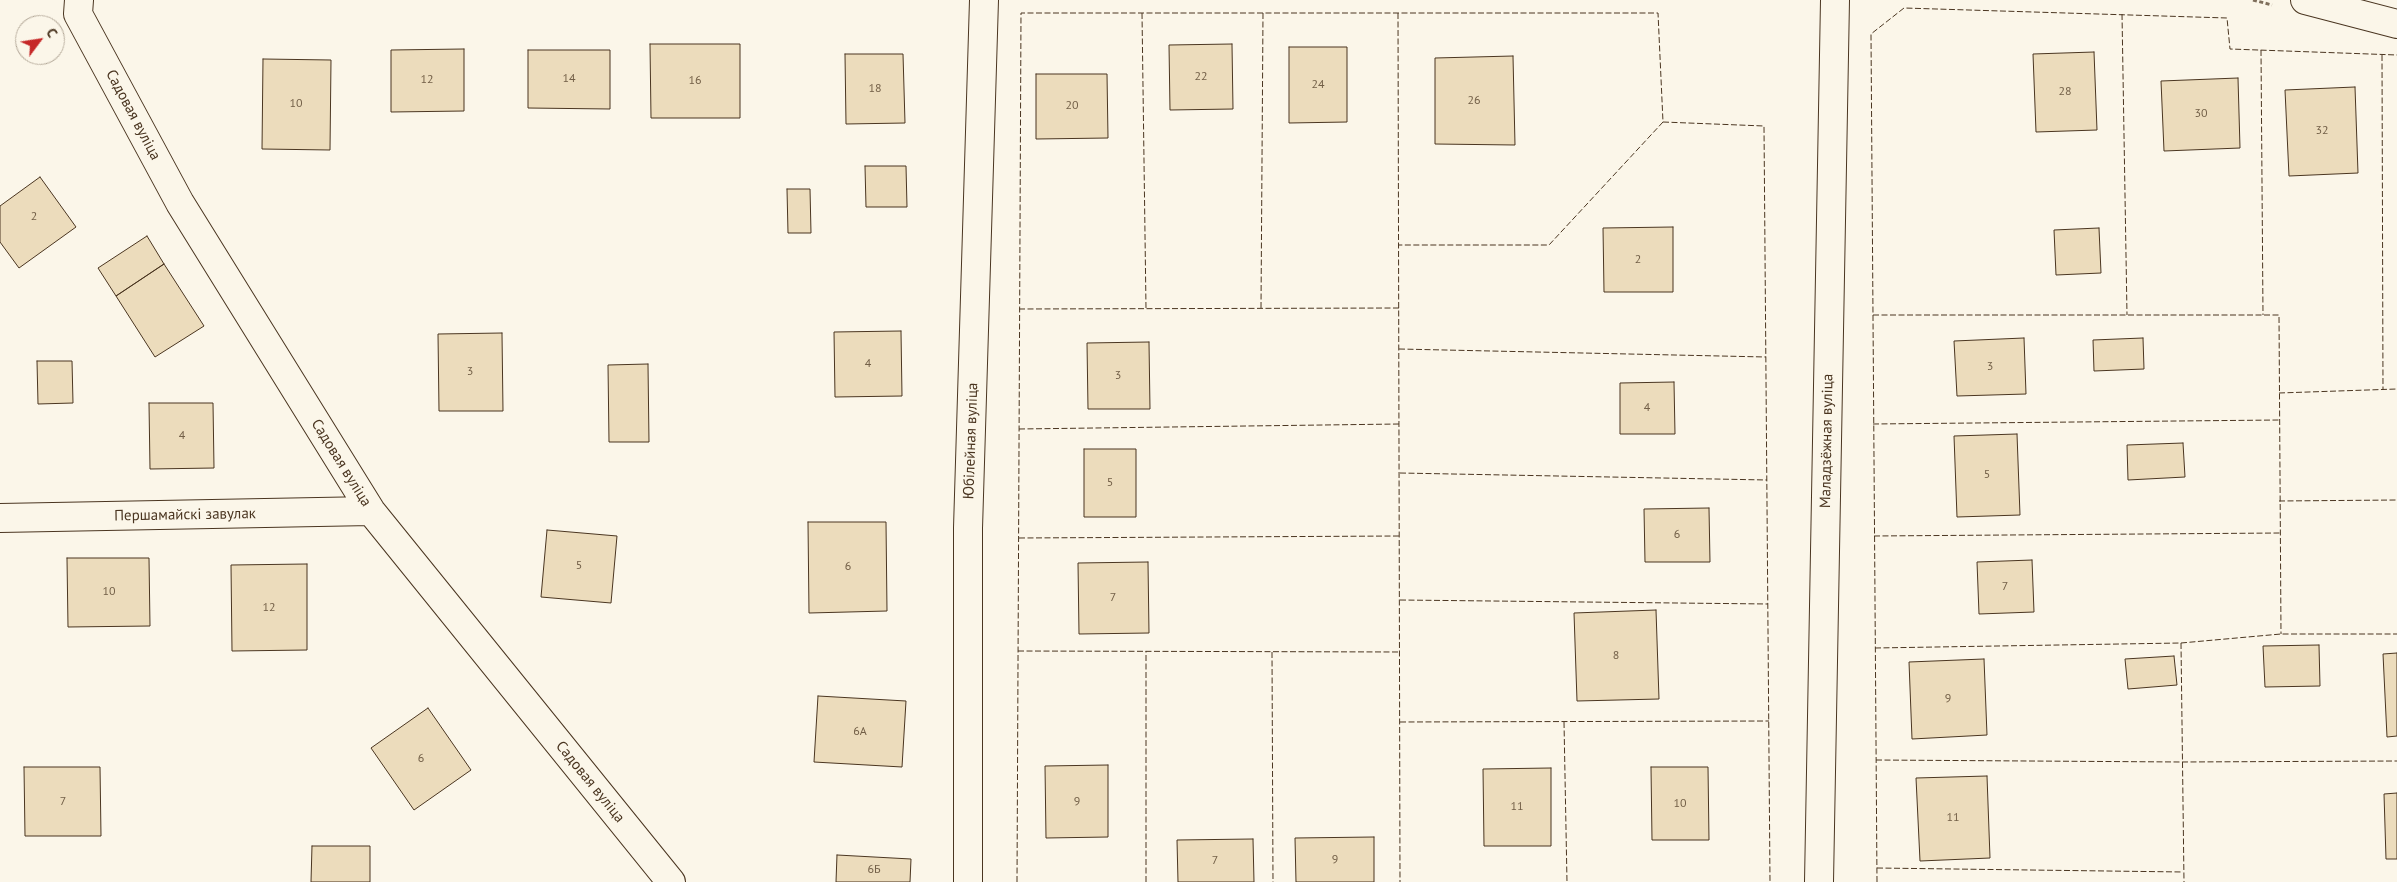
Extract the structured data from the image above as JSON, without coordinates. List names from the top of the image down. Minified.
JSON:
{"streets":{"street":["Садовая вуліца","Юбілейная вуліца","Маладзёжная вуліца","Першамайскі завулак"]},"crossings":[["Садовая вуліца","Першамайскі завулак"]],"house_numbers":["22","14","12","16","24","18","28","26","10","20","30","32","2","2","4","3","3","3","4","4","5","5","6","5","6","7","10","7","12","8","9","6А","6","7","9","10","11","11","9","7","6Б"],"north":"top right"}
